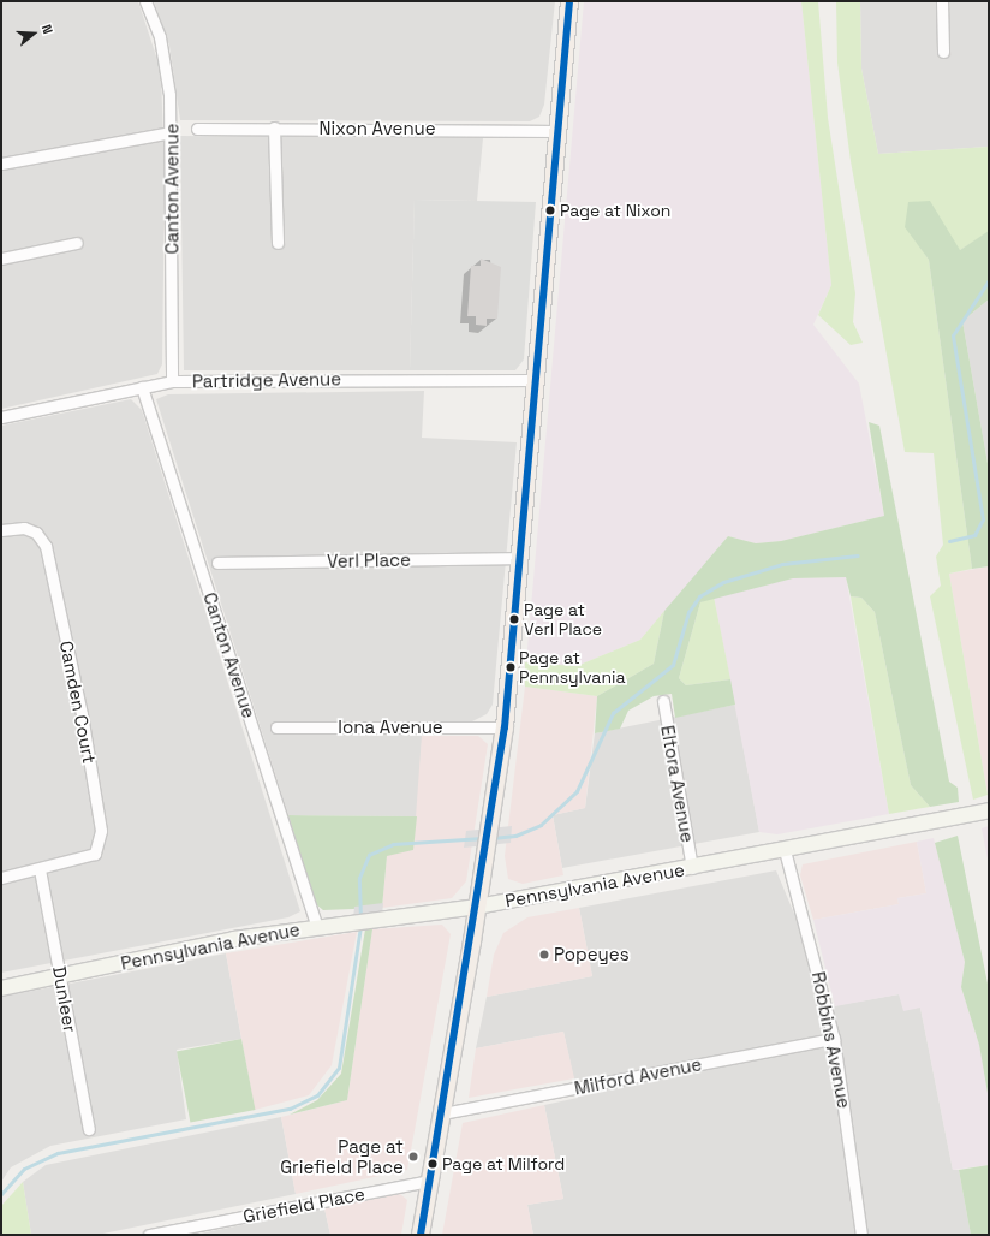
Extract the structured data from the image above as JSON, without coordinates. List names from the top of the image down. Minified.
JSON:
{"streets":{"street":["Nixon Avenue","Canton Avenue","Partridge Avenue","Verl Place","Camden Court","Iona Avenue","Eltora Avenue","Pennsylvania Avenue","Dunleer","Robbins Avenue","Milford Avenue","Griefield Place"]},"crossings":[["Canton Avenue","Partridge Avenue"],["Canton Avenue","Pennsylvania Avenue"],["Camden Court","Dunleer"],["Eltora Avenue","Pennsylvania Avenue"],["Pennsylvania Avenue","Dunleer"],["Pennsylvania Avenue","Robbins Avenue"],["Robbins Avenue","Milford Avenue"]],"places":["Page at Nixon","Page at Verl Place","Page at Pennsylvania","Popeyes","Page at Griefield Place","Page at Milford"],"north":"right"}
